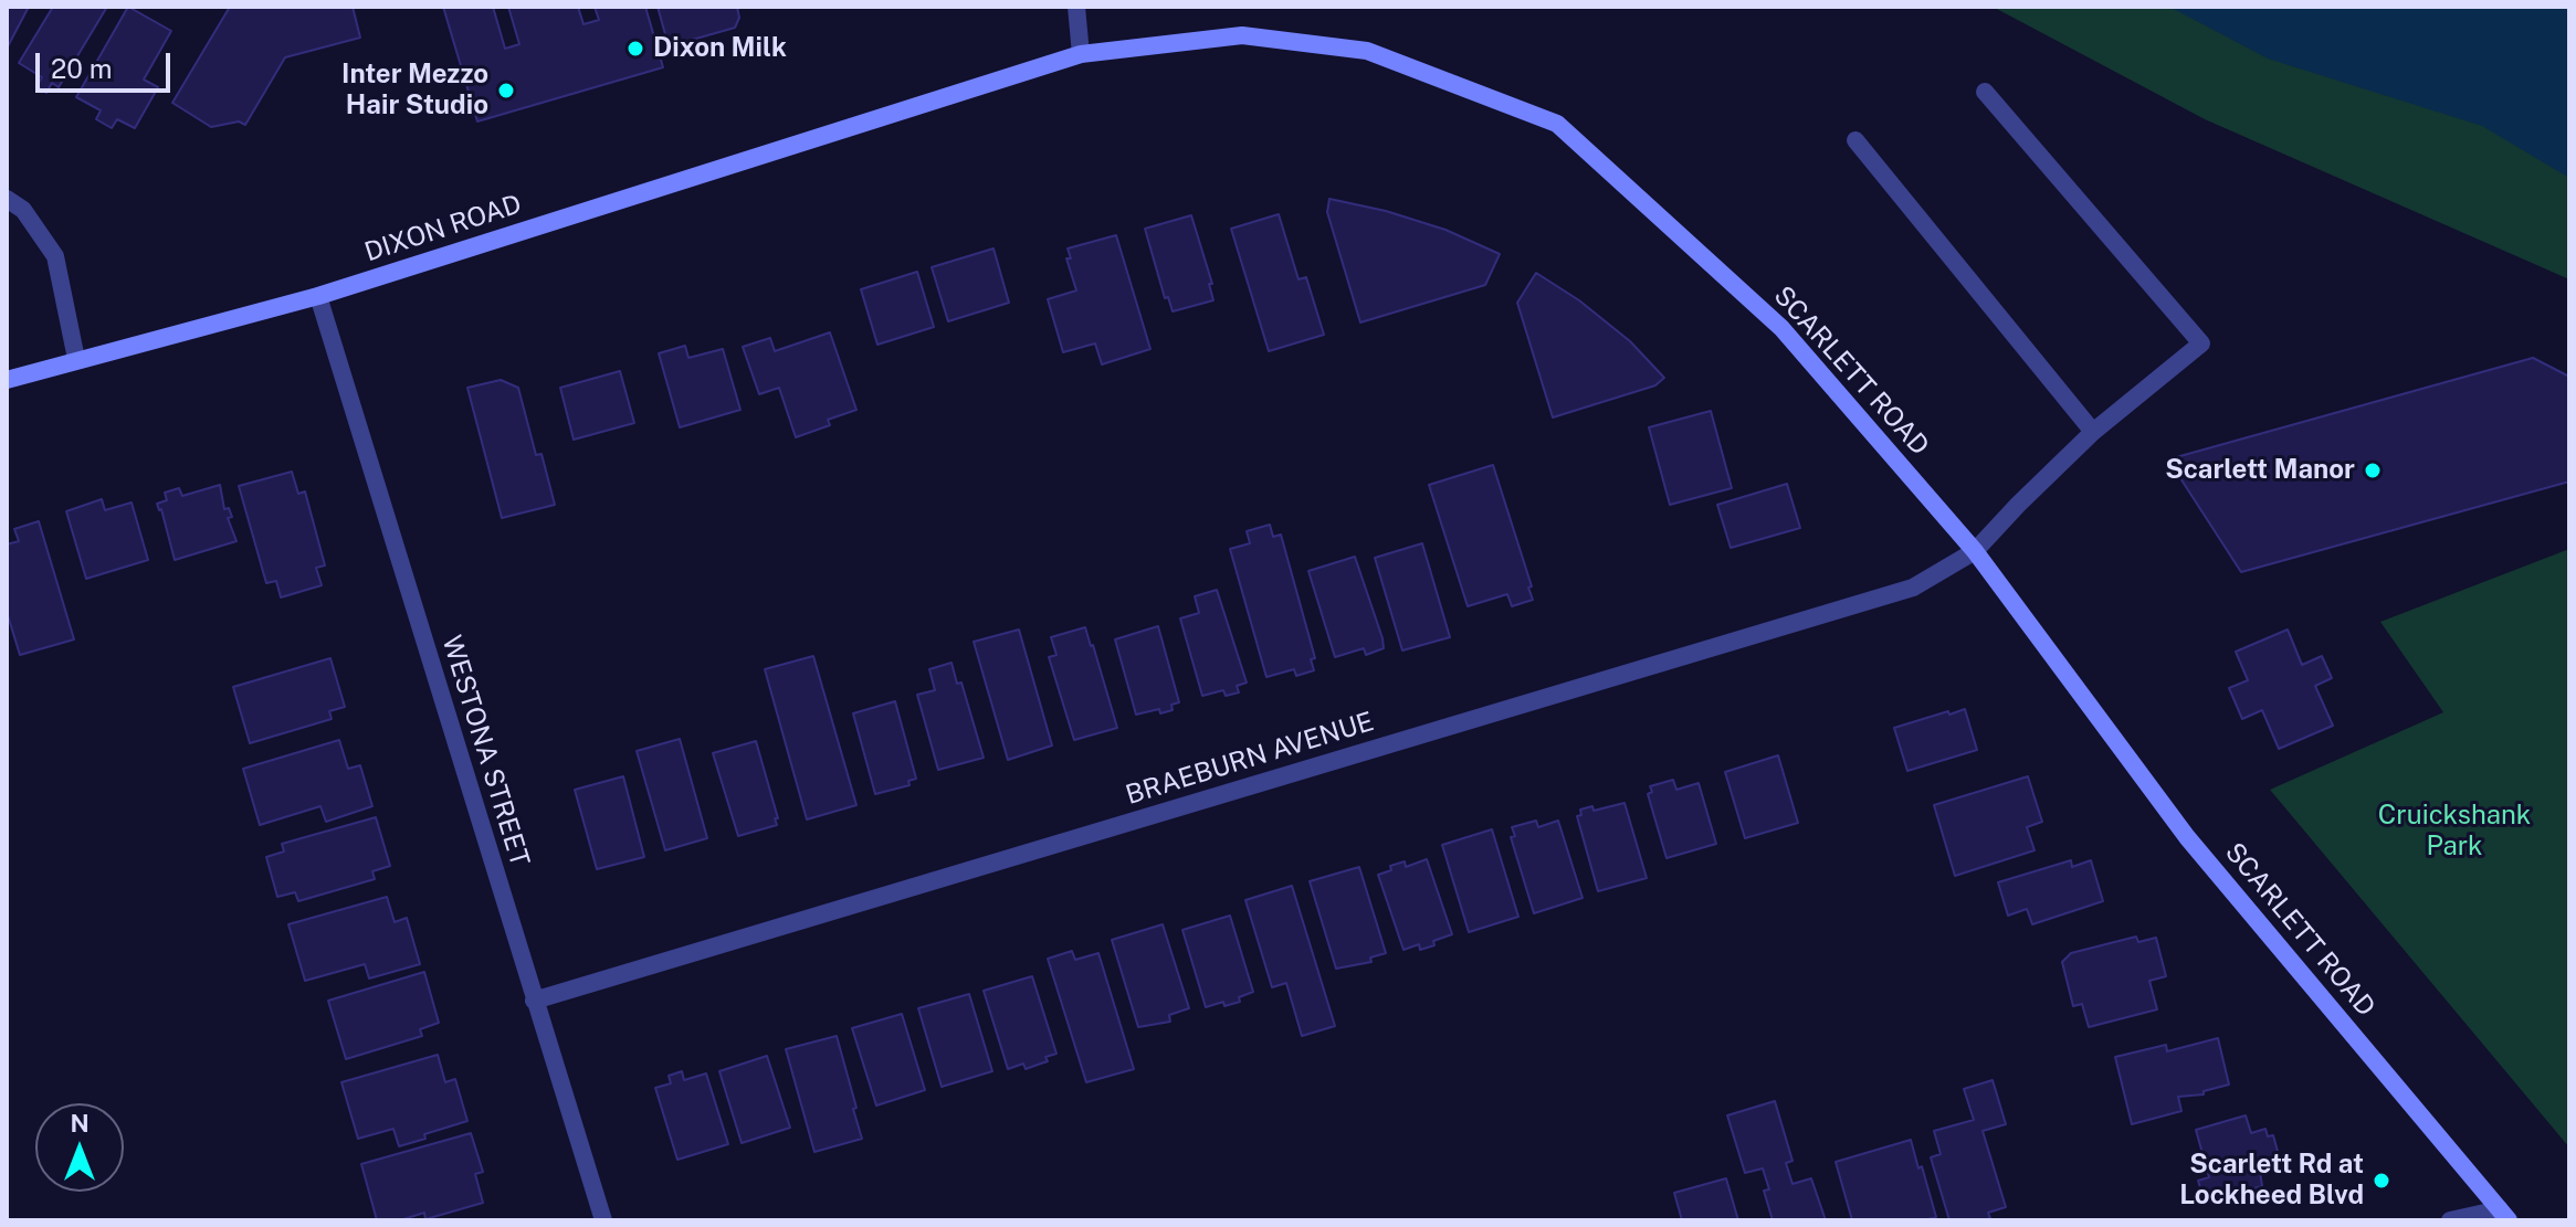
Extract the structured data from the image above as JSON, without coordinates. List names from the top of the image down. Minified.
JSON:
{"streets":{"main road":["DIXON ROAD","SCARLETT ROAD"],"street":["WESTONA STREET","BRAEBURN AVENUE"]},"crossings":[["DIXON ROAD","SCARLETT ROAD"],["DIXON ROAD","WESTONA STREET"],["SCARLETT ROAD","BRAEBURN AVENUE"],["WESTONA STREET","BRAEBURN AVENUE"]],"parks":["Cruickshank Park"],"places":["Dixon Milk","Inter Mezzo Hair Studio","Scarlett Manor","Scarlett Rd at Lockheed Blvd"],"scale_bar":"20 m","north":"top"}
